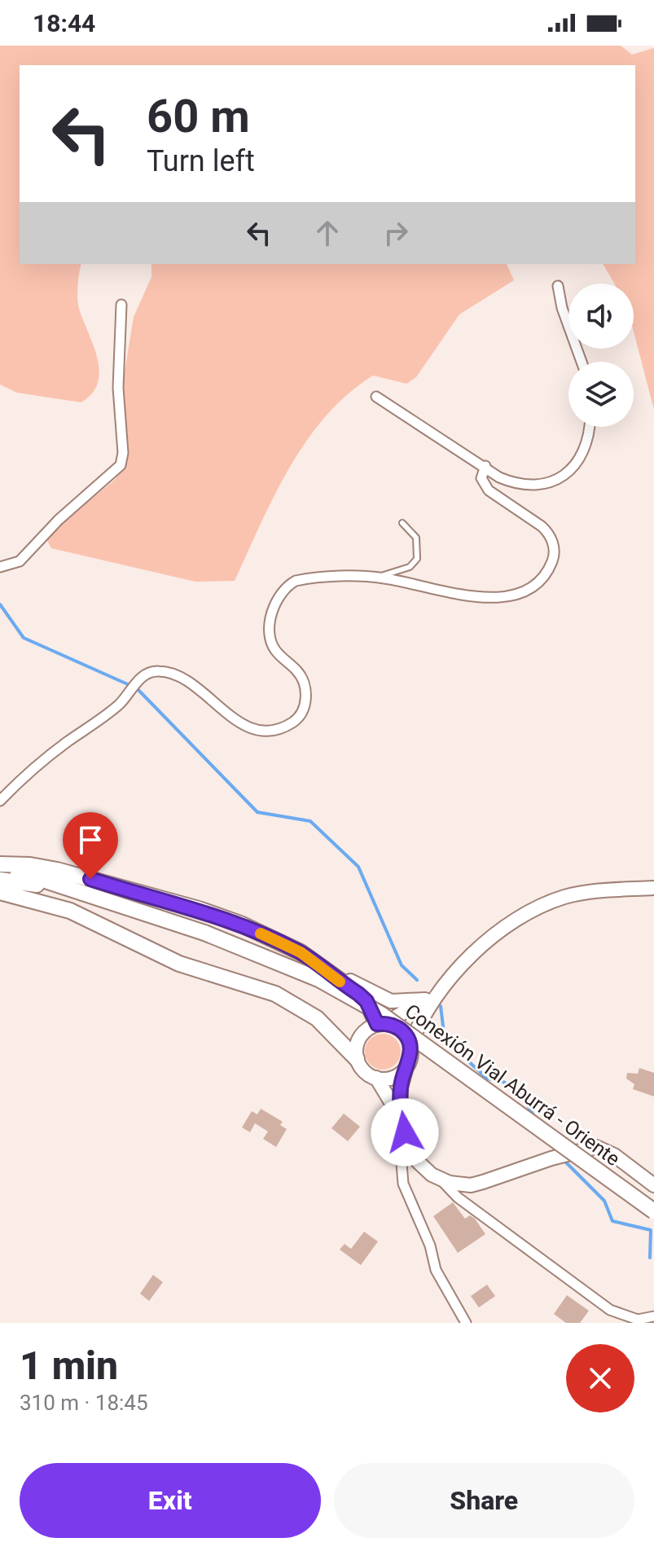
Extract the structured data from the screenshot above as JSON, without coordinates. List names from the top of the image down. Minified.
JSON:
{"streets":{"main road":["Conexión Vial Aburrá - Oriente"]},"page":{"status":"18:44","turn":["60 m","Turn left"],"heading":["1 min","310 m · 18:45"],"buttons":["Exit","Share"]}}
